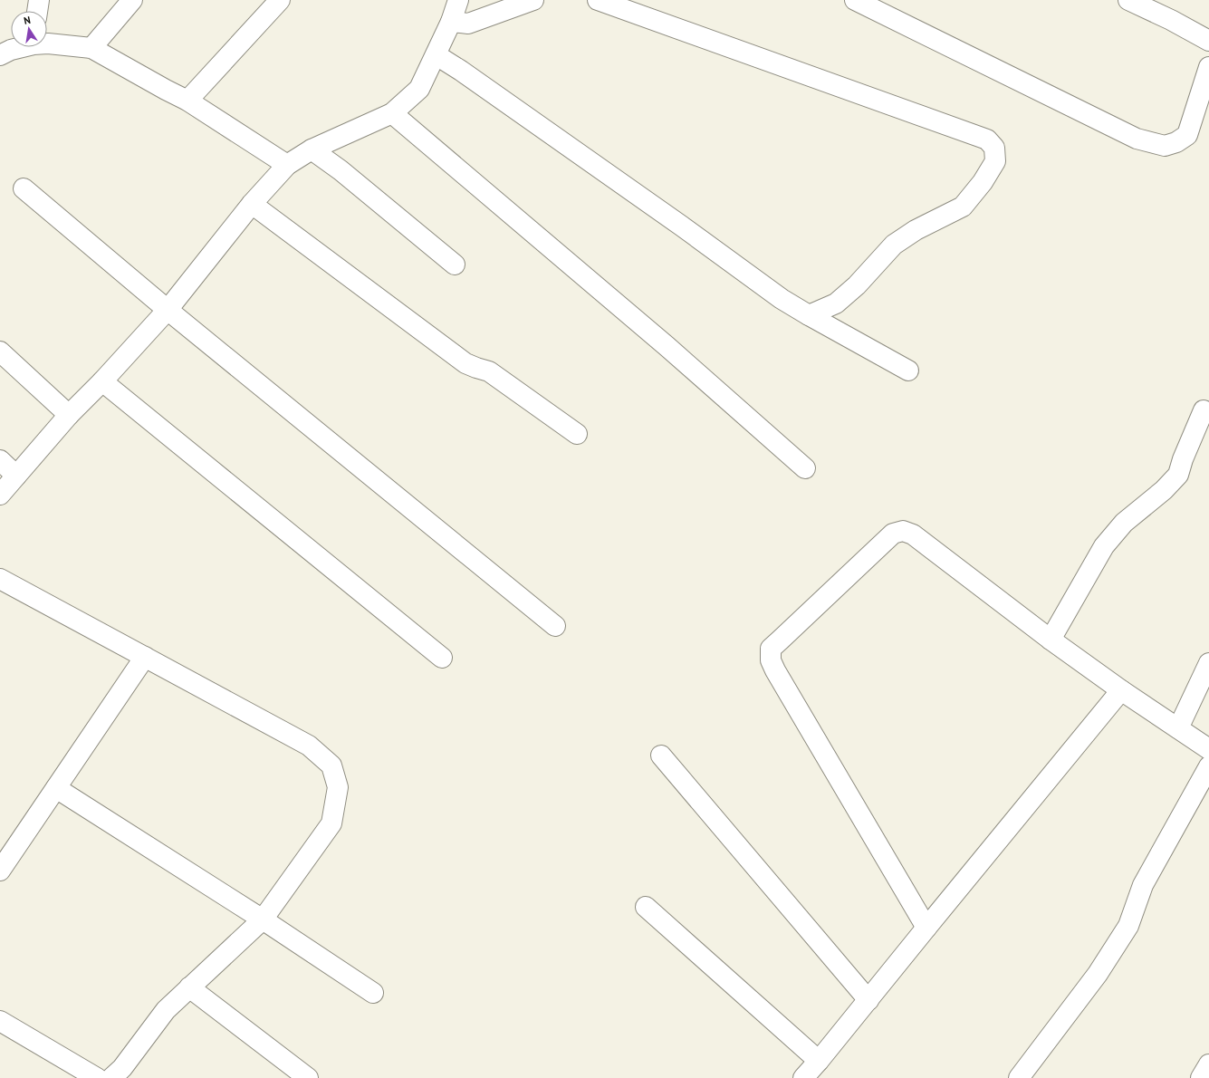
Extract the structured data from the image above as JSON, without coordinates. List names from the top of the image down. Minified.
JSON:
{"north":"top"}
